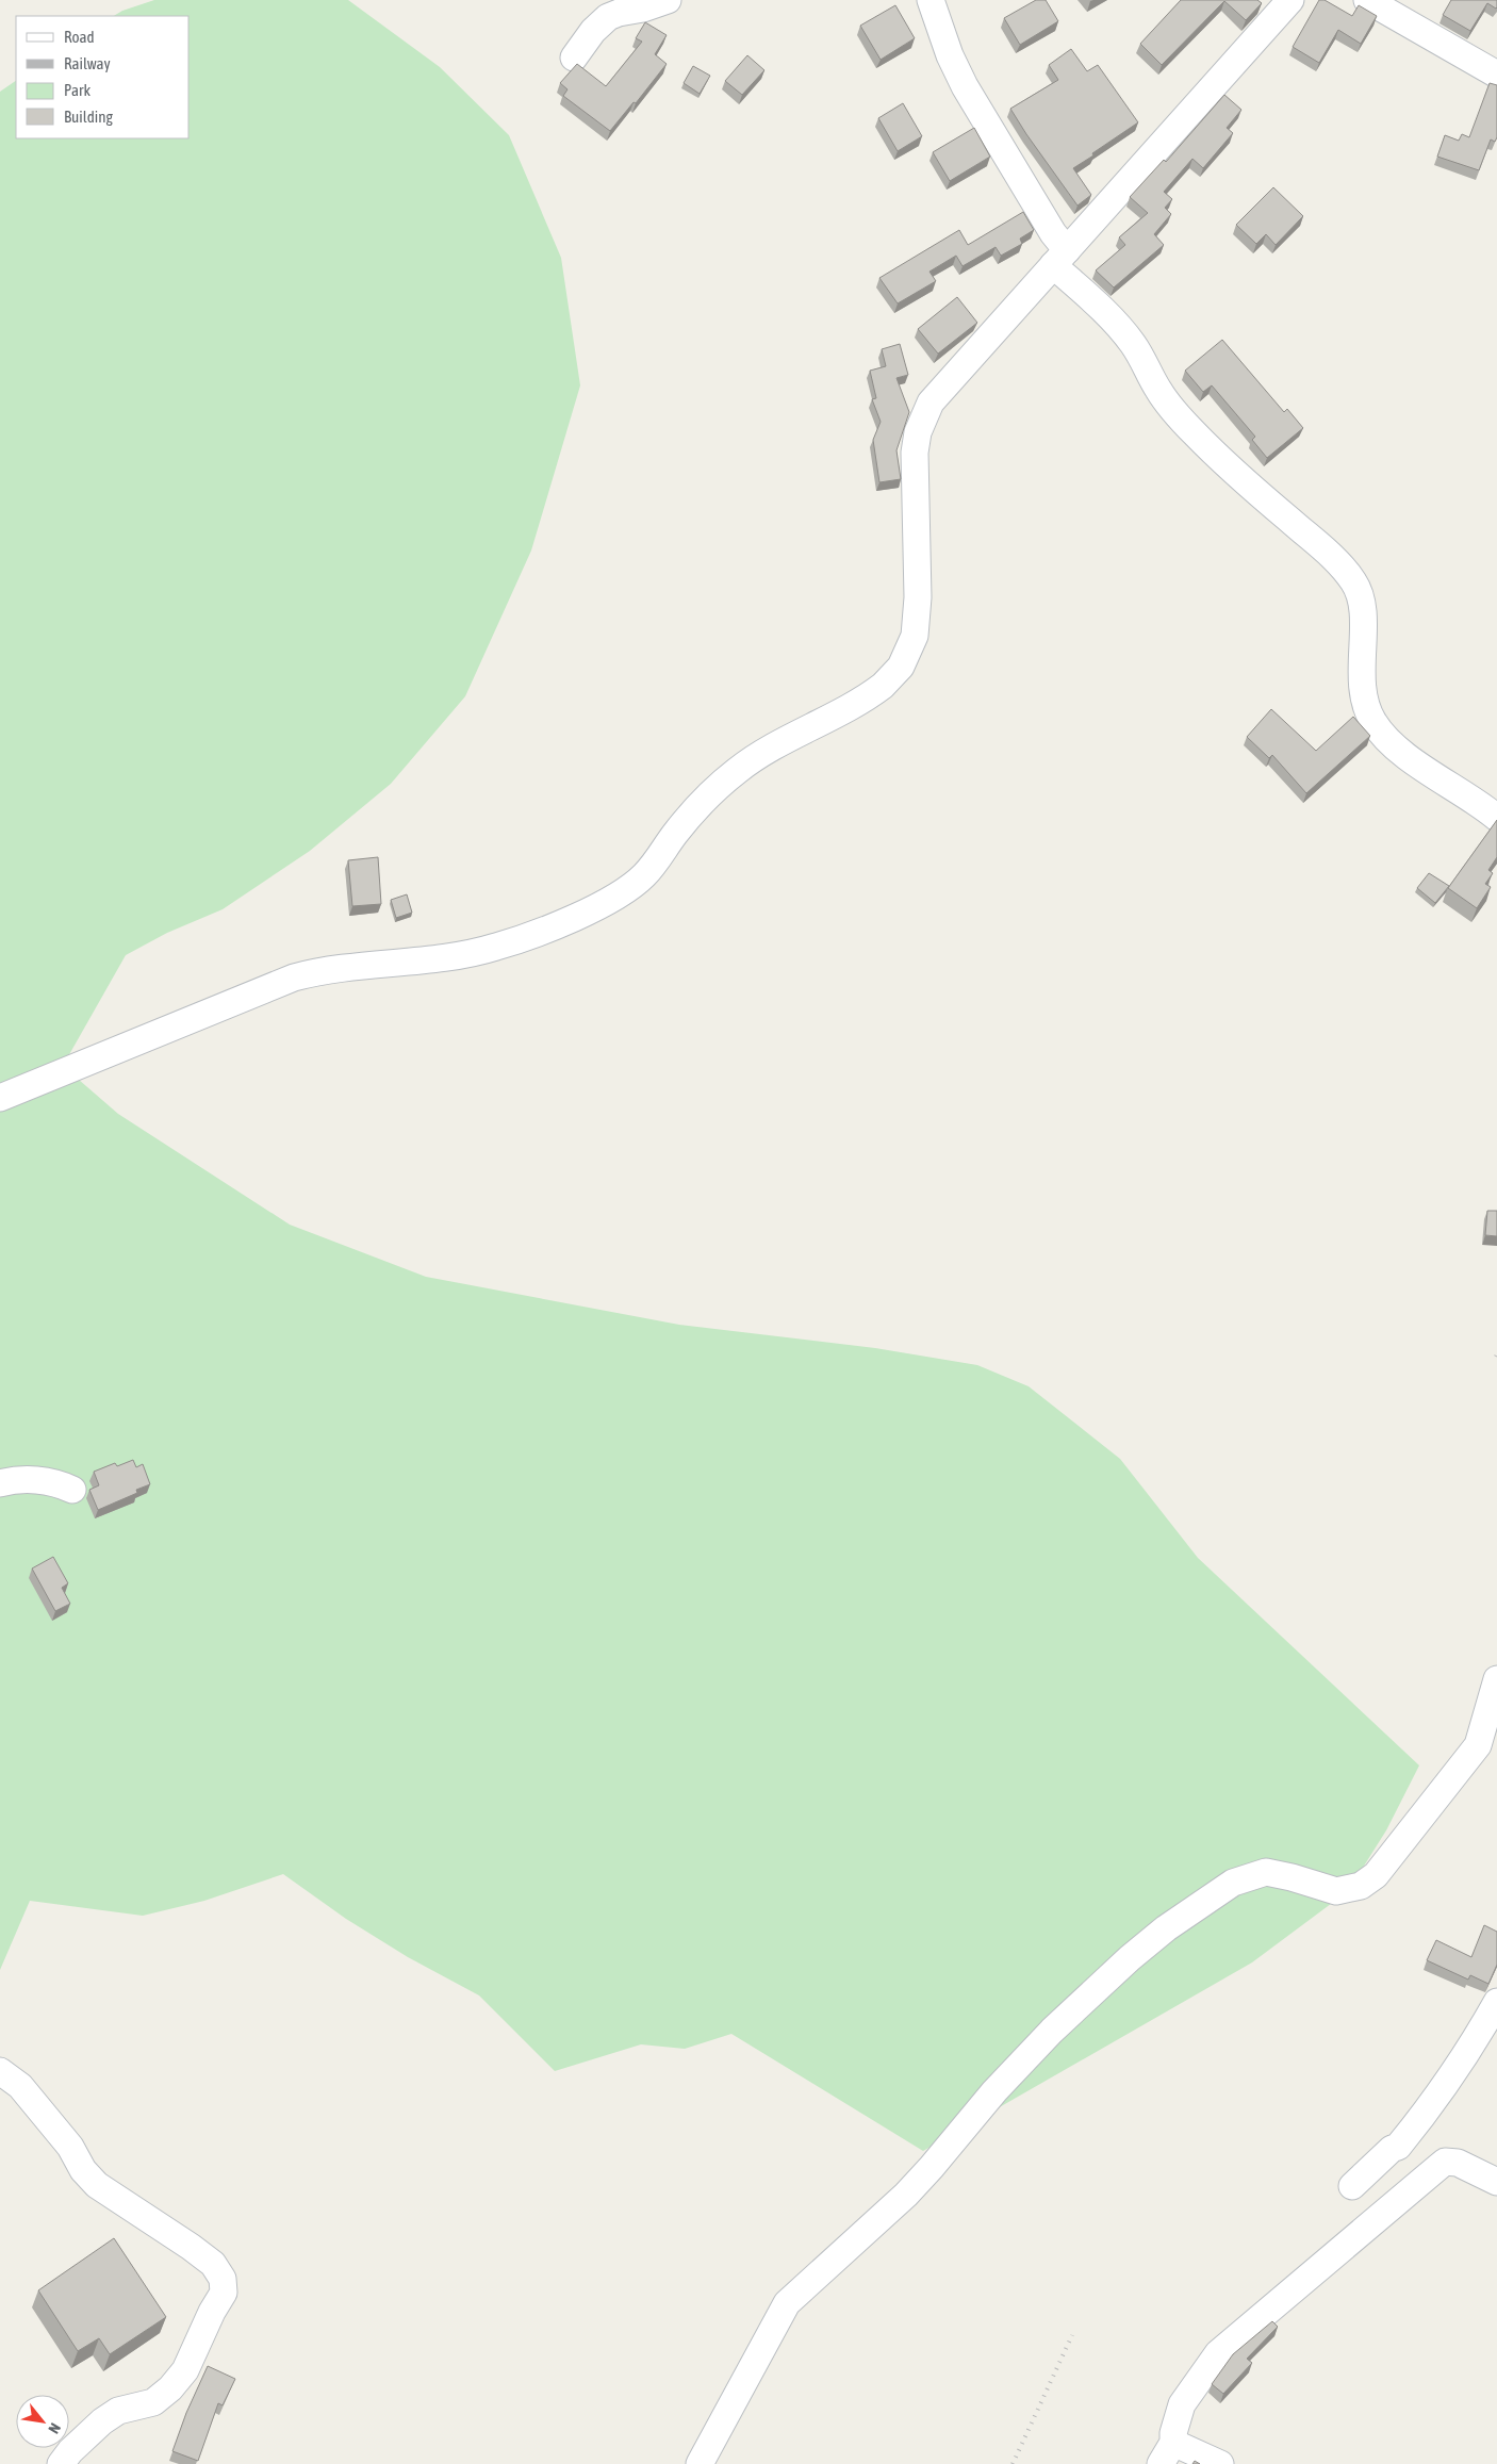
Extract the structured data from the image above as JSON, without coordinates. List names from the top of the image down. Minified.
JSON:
{"legend":["Road","Railway","Park","Building"],"north":"bottom right"}
